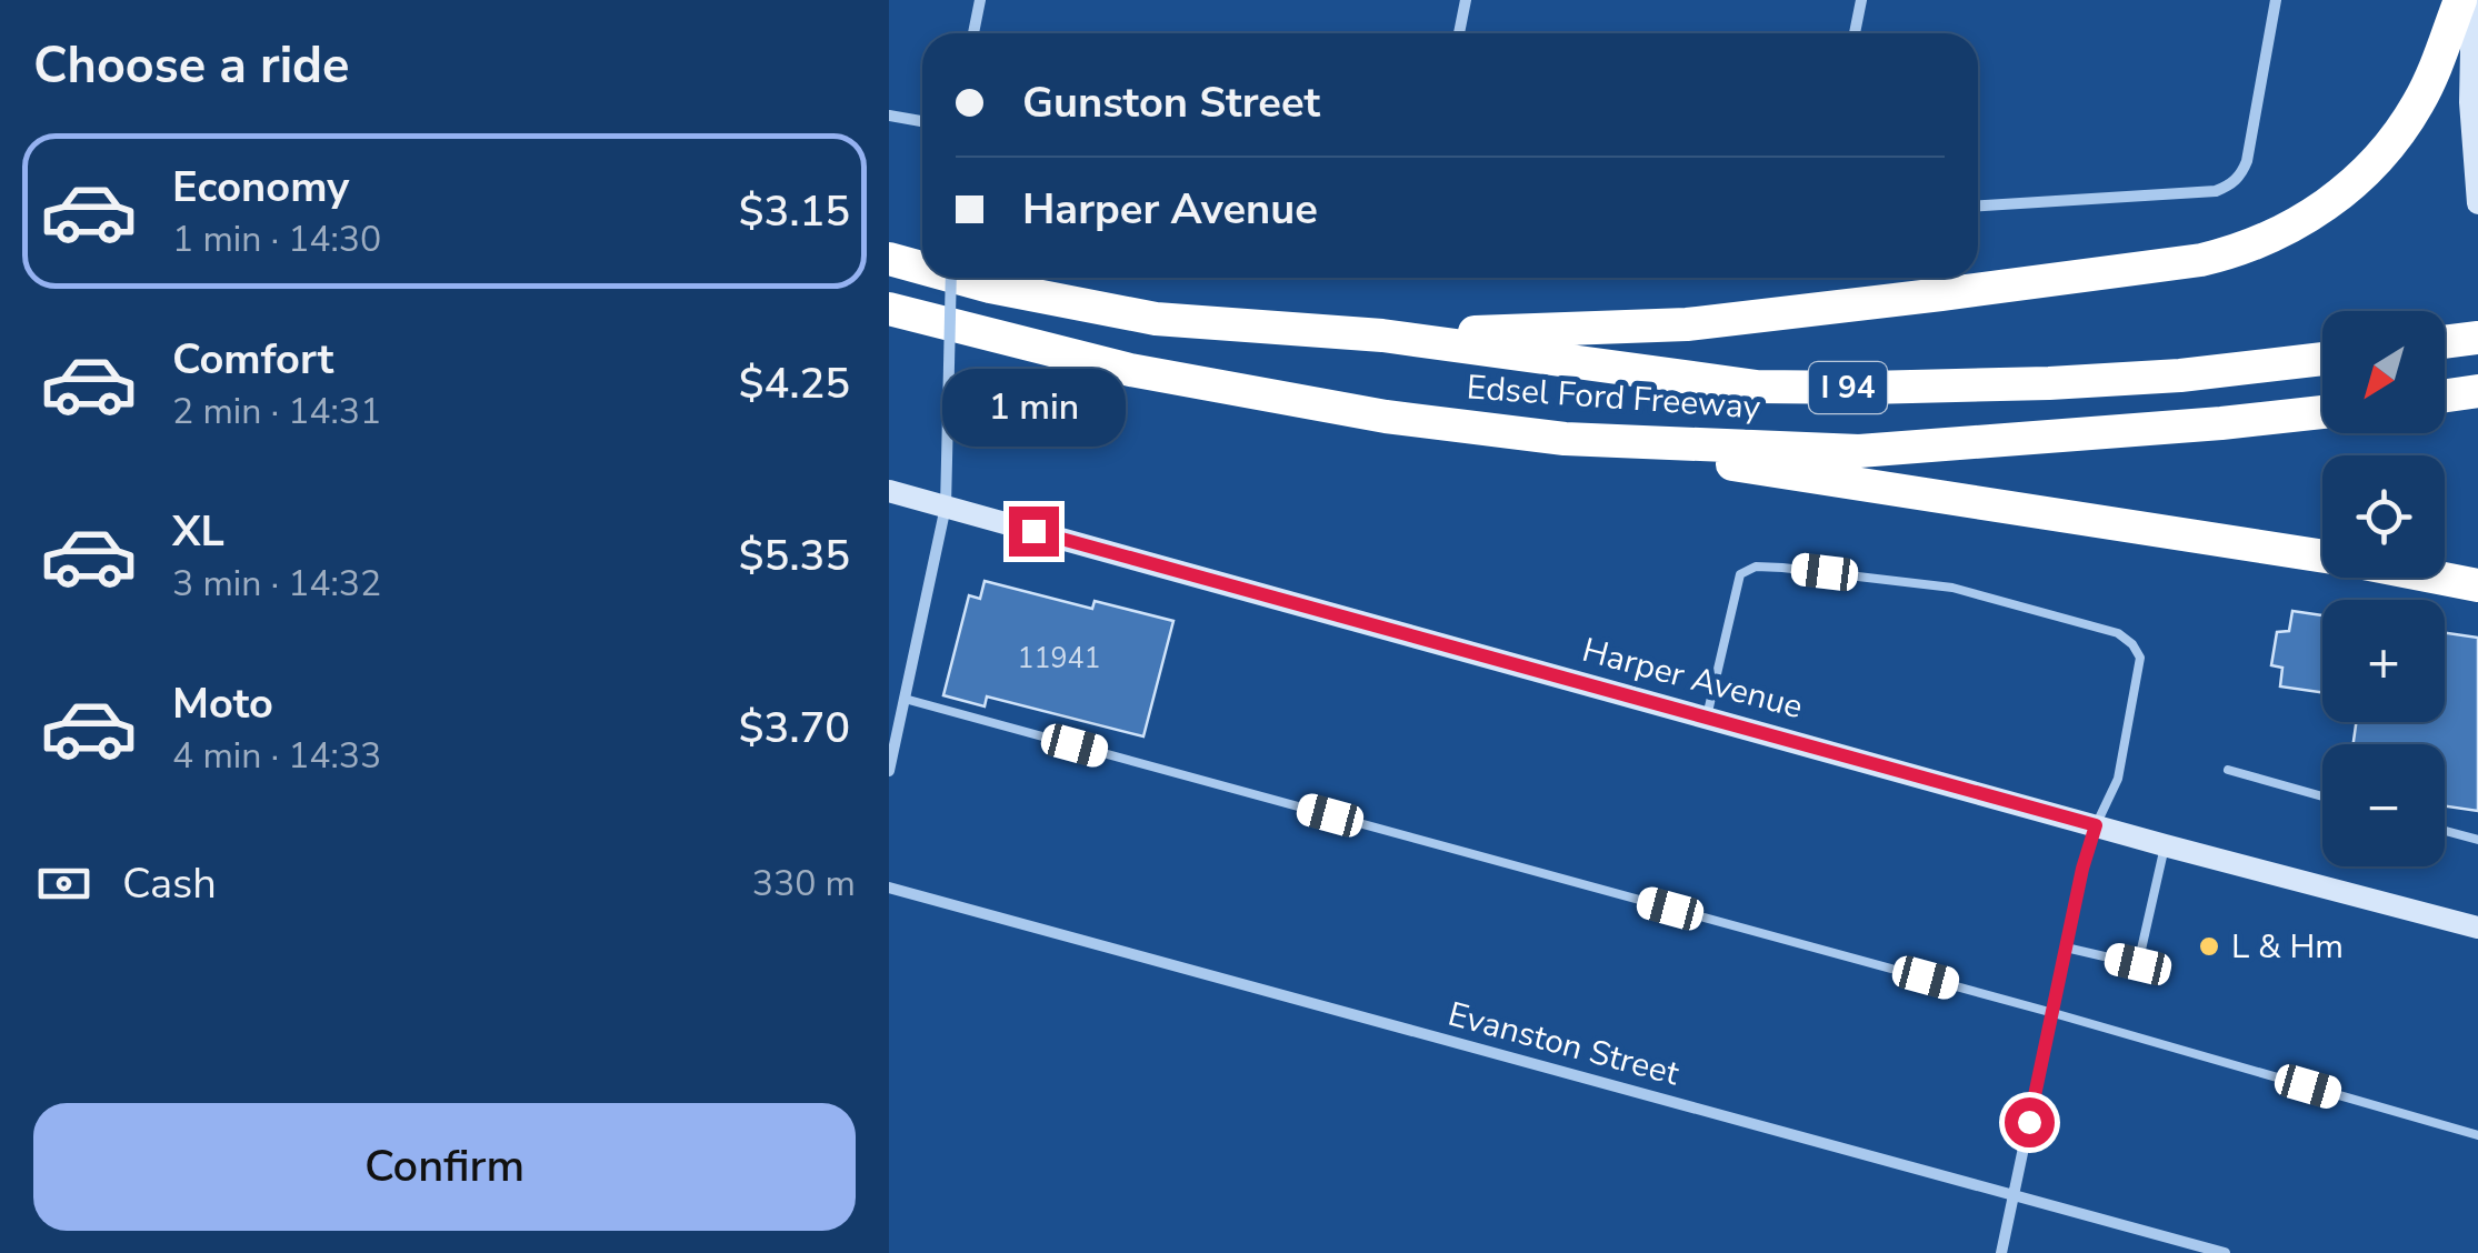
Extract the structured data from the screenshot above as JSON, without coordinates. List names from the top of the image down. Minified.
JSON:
{"streets":{"highway":["I 94","Edsel Ford Freeway"],"main road":["Harper Avenue"],"street":["Evanston Street"]},"places":["L & Hm"],"house_numbers":["11941"],"north":"bottom left","page":{"heading":"Choose a ride","banner":["Gunston Street","Harper Avenue"],"list":[{"name":"Economy","note":"1 min · 14:30","value":"$3.15"},{"name":"Comfort","note":"2 min · 14:31","value":"$4.25"},{"name":"XL","note":"3 min · 14:32","value":"$5.35"},{"name":"Moto","note":"4 min · 14:33","value":"$3.70"}],"map_buttons":["+","−"],"bubble":"1 min","pay":["Cash","330 m"],"buttons":"Confirm"}}
